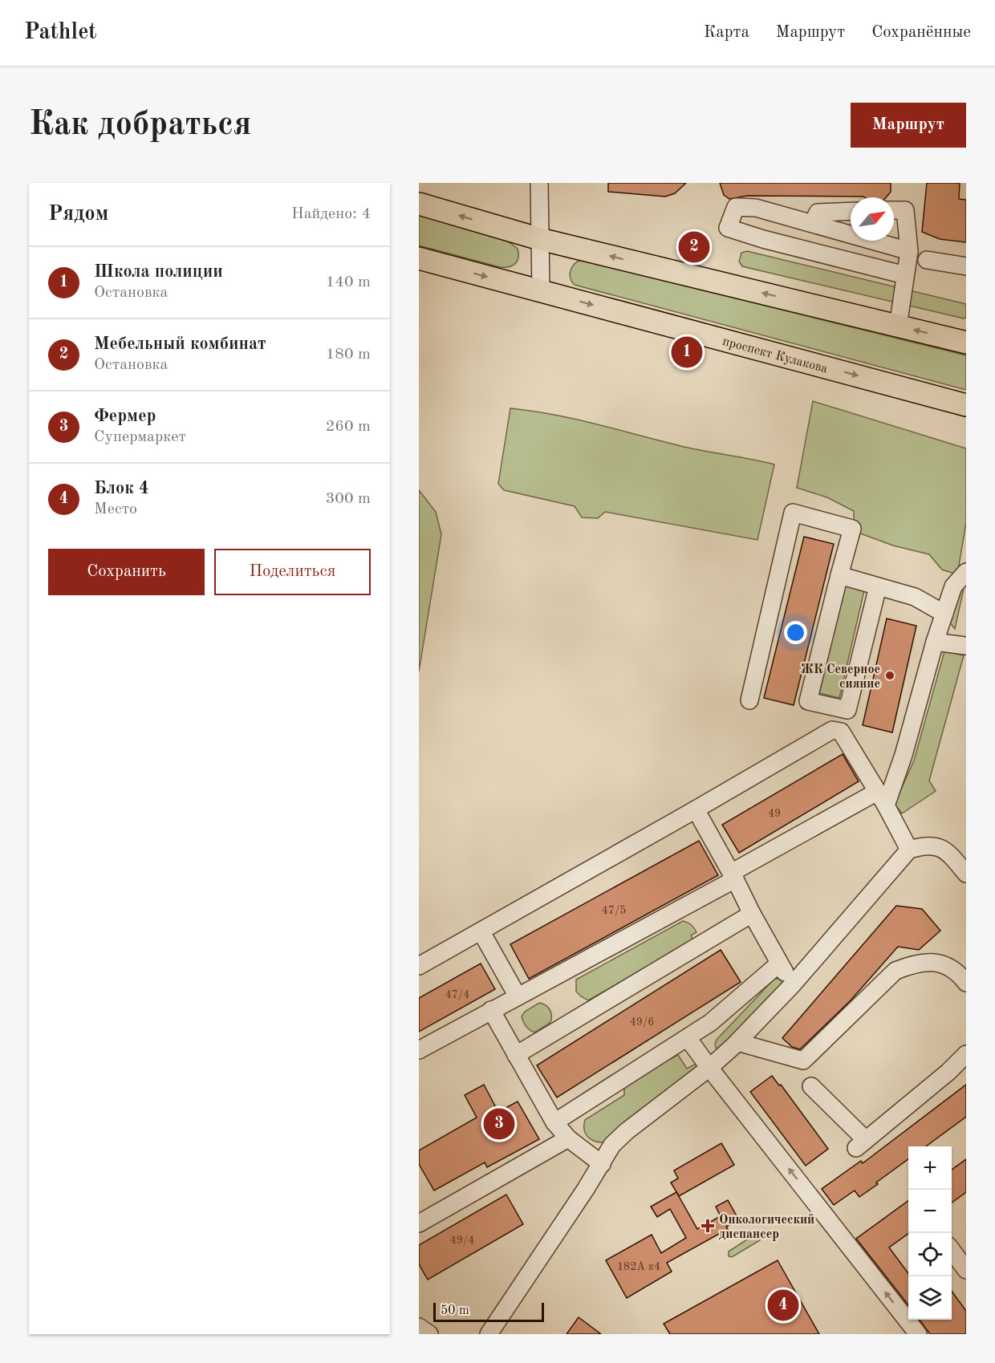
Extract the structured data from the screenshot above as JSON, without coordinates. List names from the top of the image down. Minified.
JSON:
{"streets":{"main road":["проспект Кулакова"]},"places":{"other":["ЖК Северное сияние"],"health":["Онкологический диспансер"]},"house_numbers":["49","47/5","47/4","49/6","49/4","182А к4"],"scale_bar":"50 m","north":"top right","page":{"header":"Pathlet","nav":["Карта","Маршрут","Сохранённые"],"buttons":["Маршрут",["Сохранить","Поделиться"]],"title":"Как добраться","heading":["Рядом","Найдено: 4"],"pins":["2","1","3","4"],"list":[{"mark":"1","name":"Школа полиции","note":"Остановка","value":"140 m"},{"mark":"2","name":"Мебельный комбинат","note":"Остановка","value":"180 m"},{"mark":"3","name":"Фермер","note":"Супермаркет","value":"260 m"},{"mark":"4","name":"Блок 4","note":"Место","value":"300 m"}],"map_buttons":["+","−"],"scale":"50 m"}}
